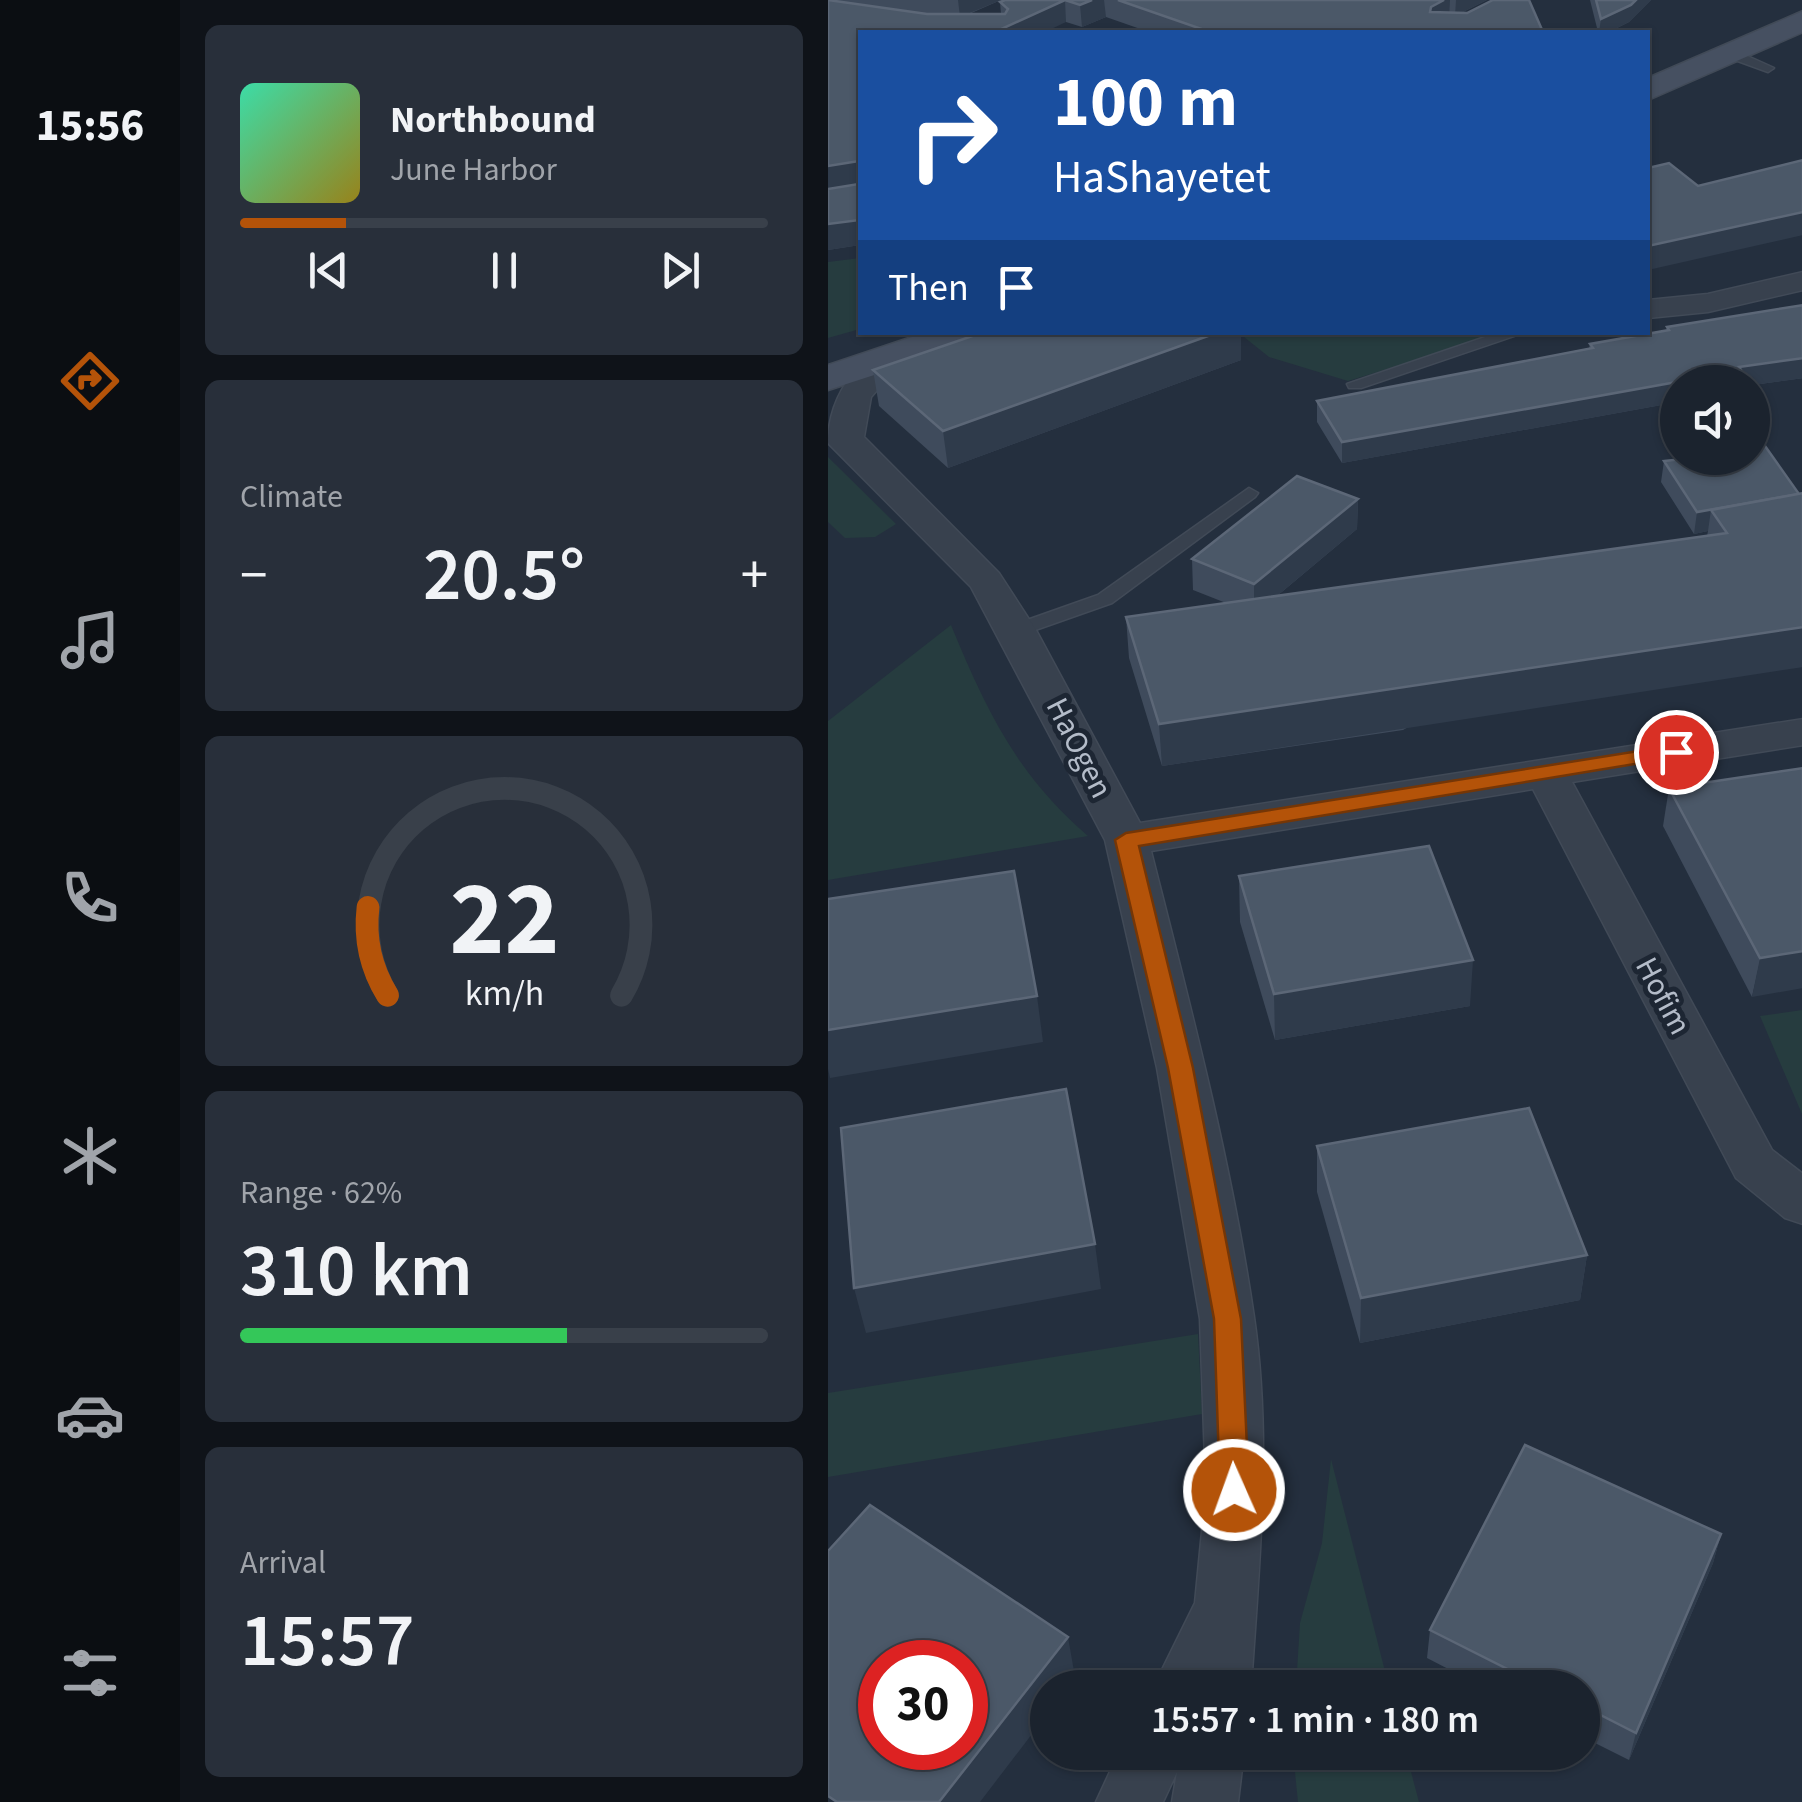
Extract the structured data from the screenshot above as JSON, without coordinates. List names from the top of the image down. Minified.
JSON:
{"streets":{"street":["HaOgen","Hofim"]},"page":{"tabs":"15:56","turn":["100 m","HaShayetet"],"song":["Northbound","June Harbor"],"then":"Then","tile":["Climate",["Range · 62%","310 km"],["Arrival","15:57"]],"heat":["−","20.5°","+"],"limit":"30","trip":"15:57 · 1 min · 180 m","gauge":["22","km/h"]}}
